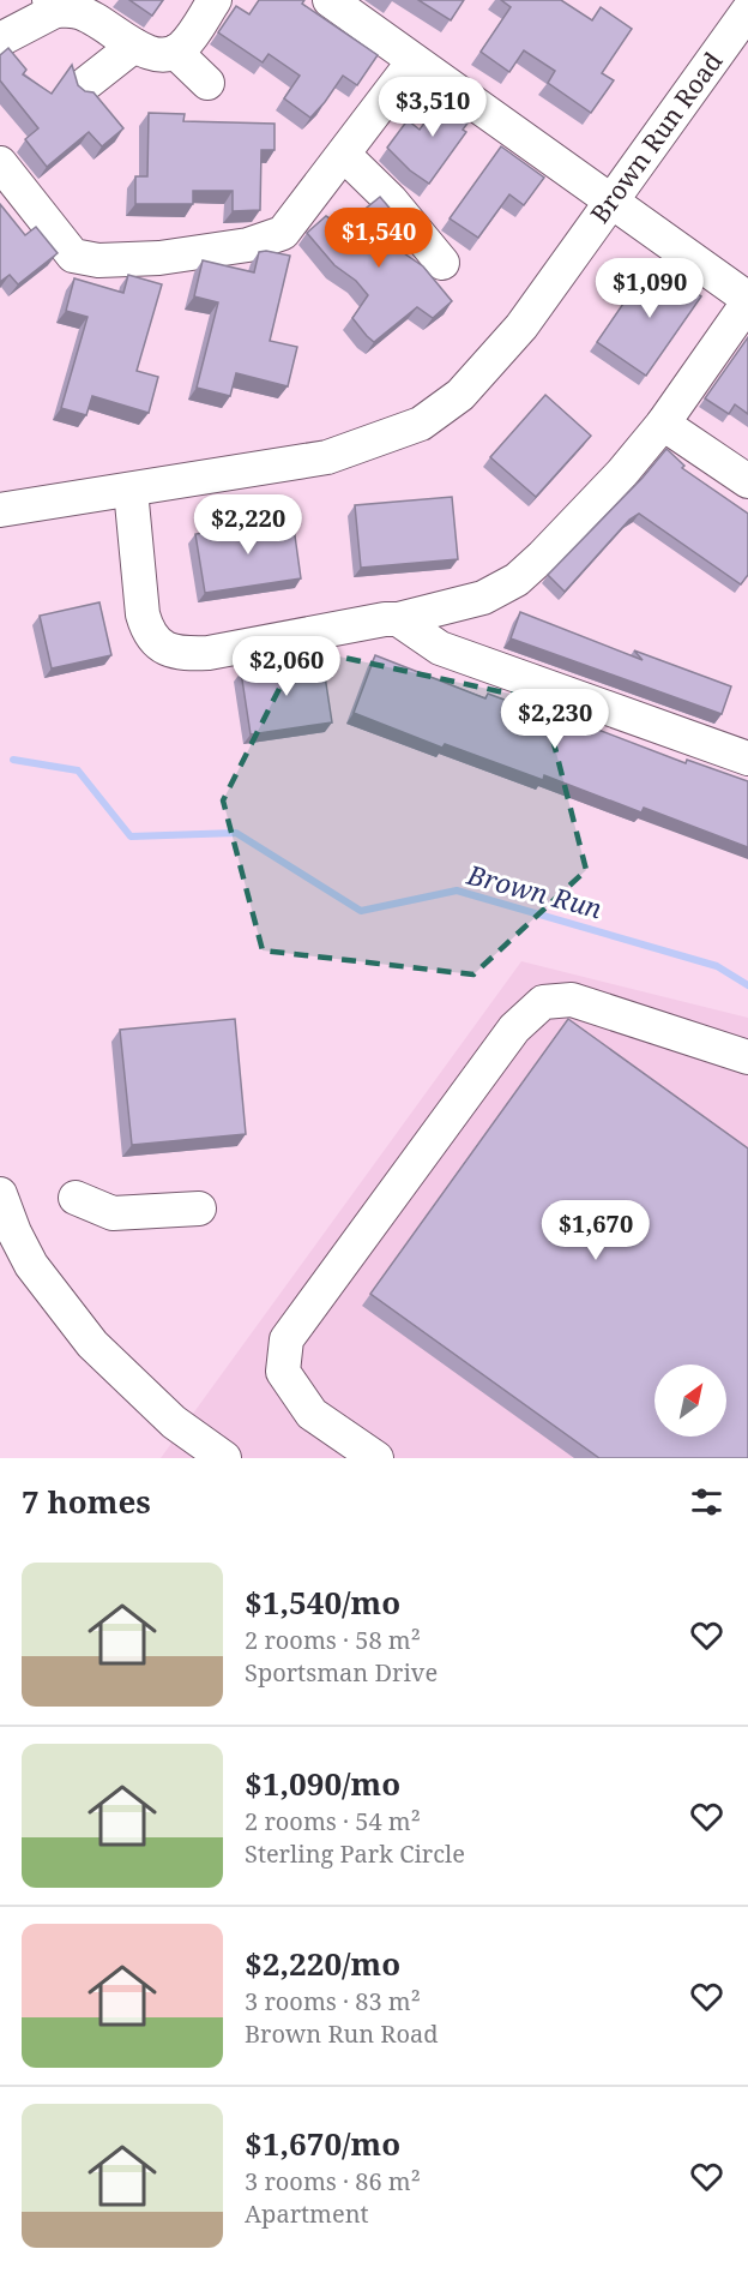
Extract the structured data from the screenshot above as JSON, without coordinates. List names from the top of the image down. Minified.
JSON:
{"streets":{"street":["Brown Run Road"]},"water":["Brown Run"],"north":"top right","page":{"price":["$3,510","$1,540","$1,090","$2,220","$2,060","$2,230","$1,670"],"heading":"7 homes","list":[{"name":"$1,540/mo","note":"2 rooms · 58 m² · Sportsman Drive"},{"name":"$1,090/mo","note":"2 rooms · 54 m² · Sterling Park Circle"},{"name":"$2,220/mo","note":"3 rooms · 83 m² · Brown Run Road"},{"name":"$1,670/mo","note":"3 rooms · 86 m² · Apartment"}]}}
